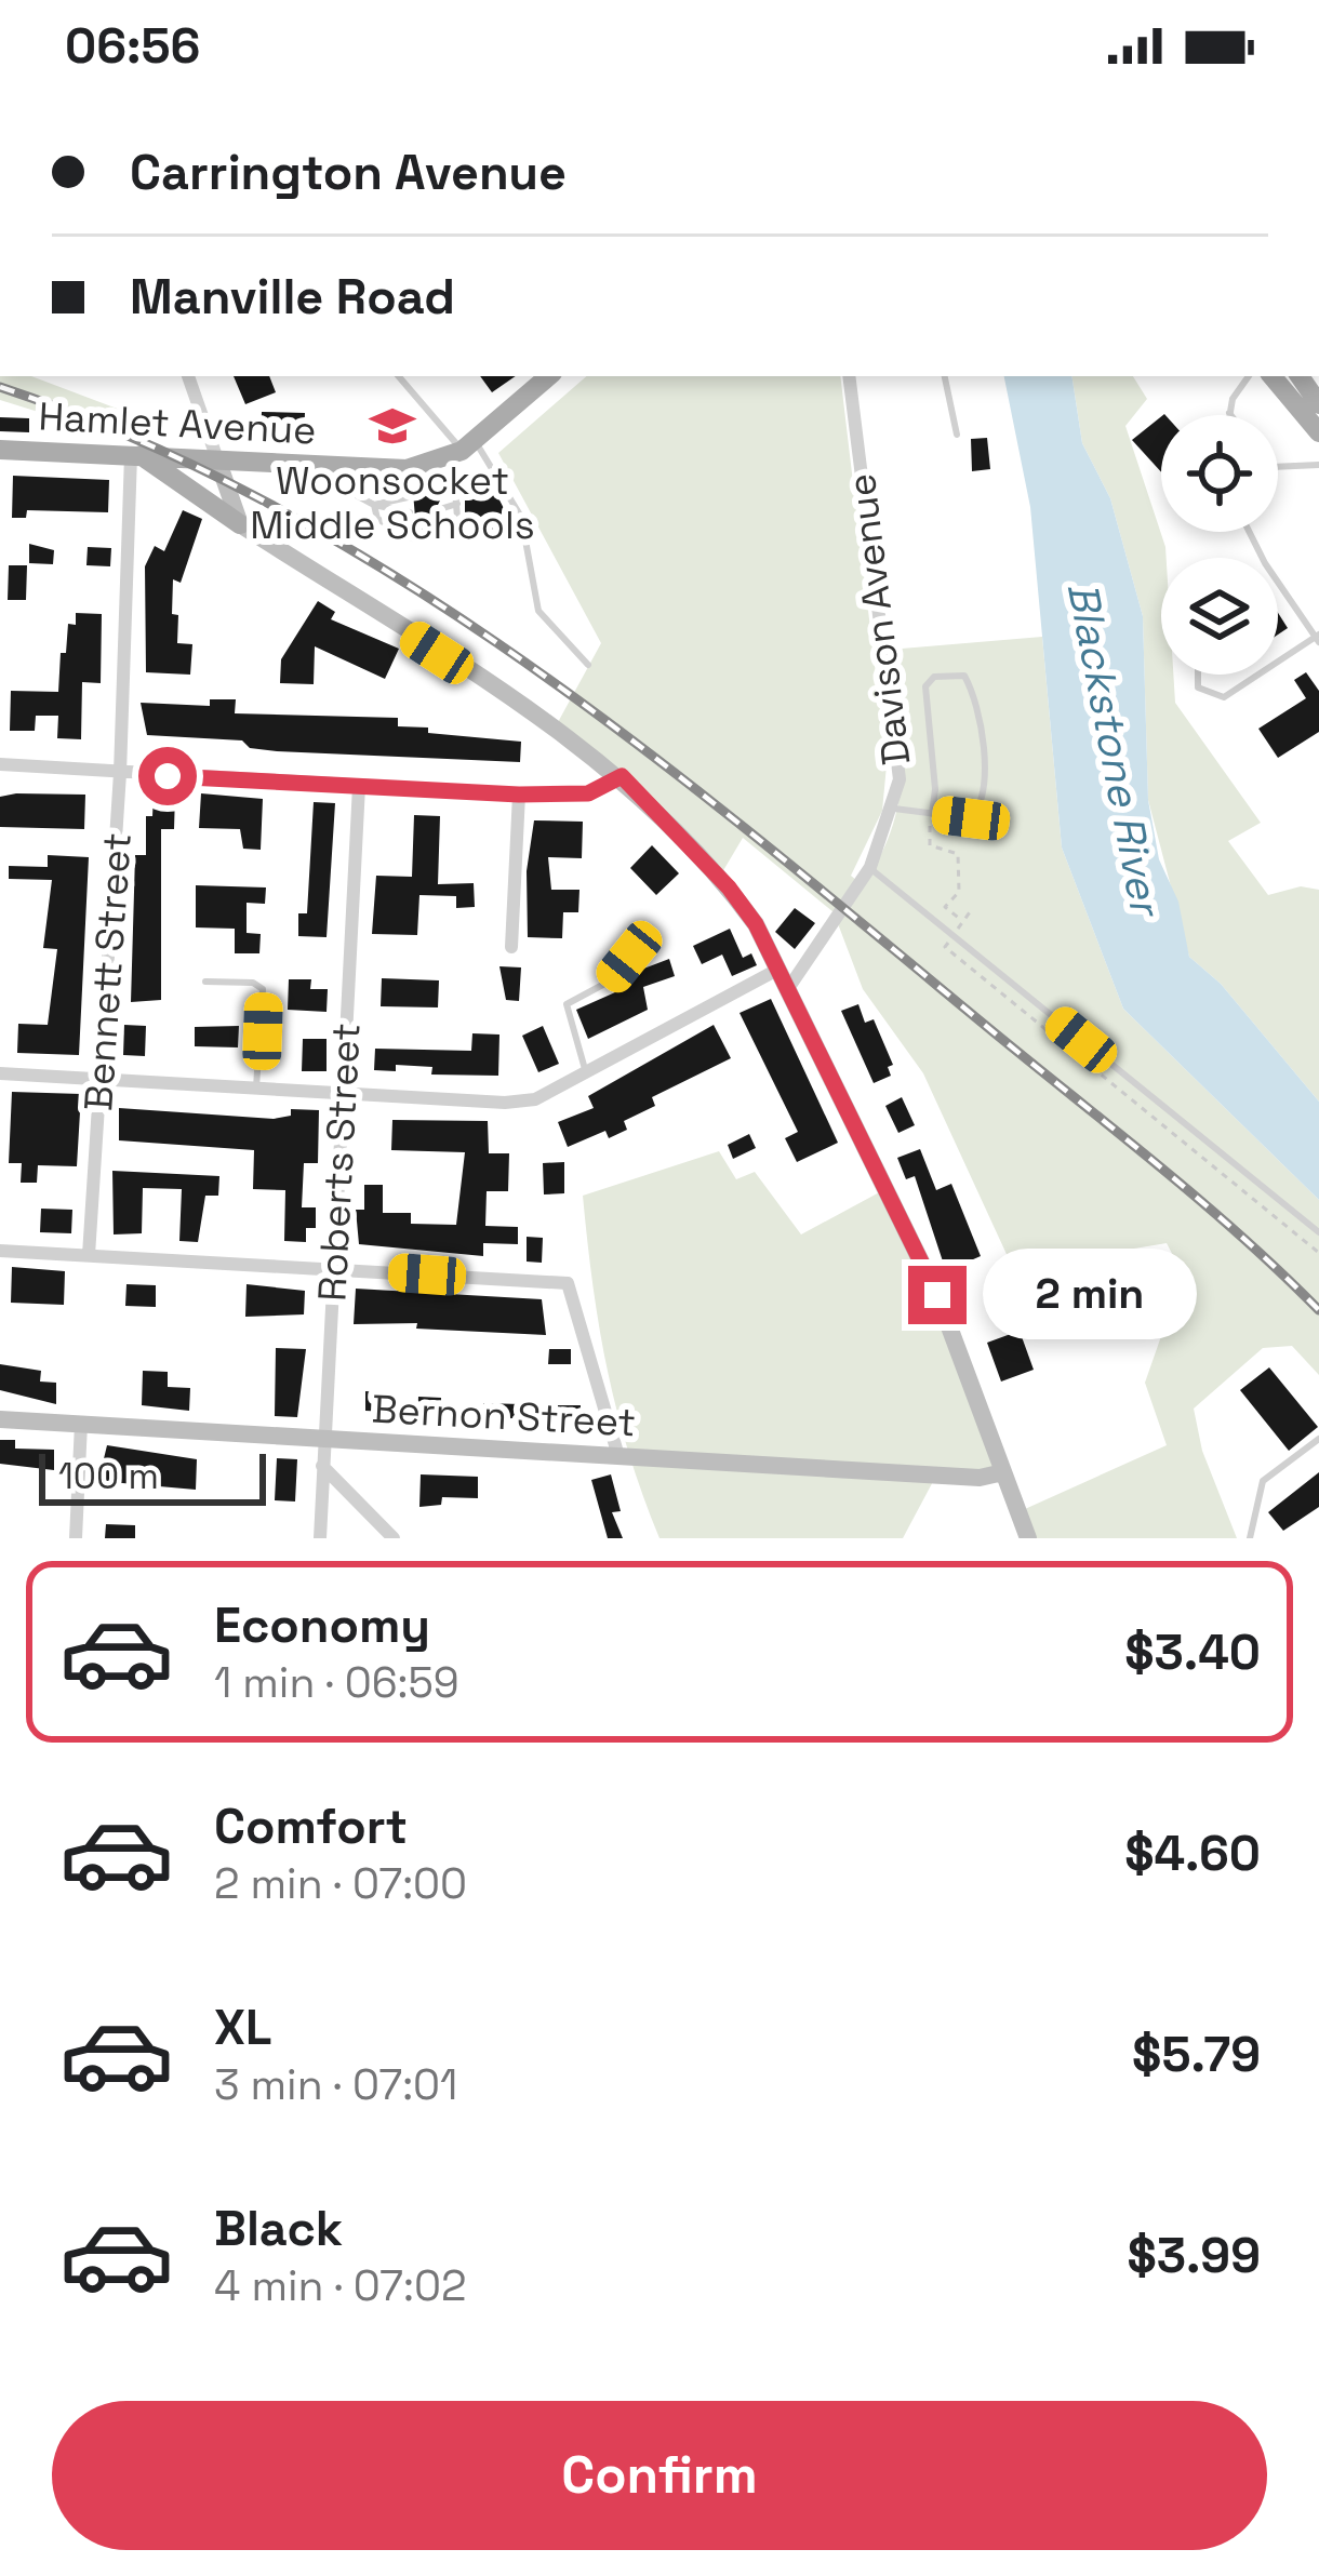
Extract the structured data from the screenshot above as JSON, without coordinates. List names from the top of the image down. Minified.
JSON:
{"streets":{"main road":["Hamlet Avenue","Bernon Street"],"street":["Davison Avenue","Bennett Street","Roberts Street"]},"crossings":[["Hamlet Avenue","Bennett Street"],["Roberts Street","Bernon Street"]],"water":["Blackstone River"],"places":{"school or university":["Woonsocket Middle Schools"]},"scale_bar":"100 m","page":{"status":"06:56","banner":["Carrington Avenue","Manville Road"],"bubble":"2 min","scale":"100 m","list":[{"name":"Economy","note":"1 min · 06:59","value":"$3.40"},{"name":"Comfort","note":"2 min · 07:00","value":"$4.60"},{"name":"XL","note":"3 min · 07:01","value":"$5.79"},{"name":"Black","note":"4 min · 07:02","value":"$3.99"}],"buttons":"Confirm"}}
